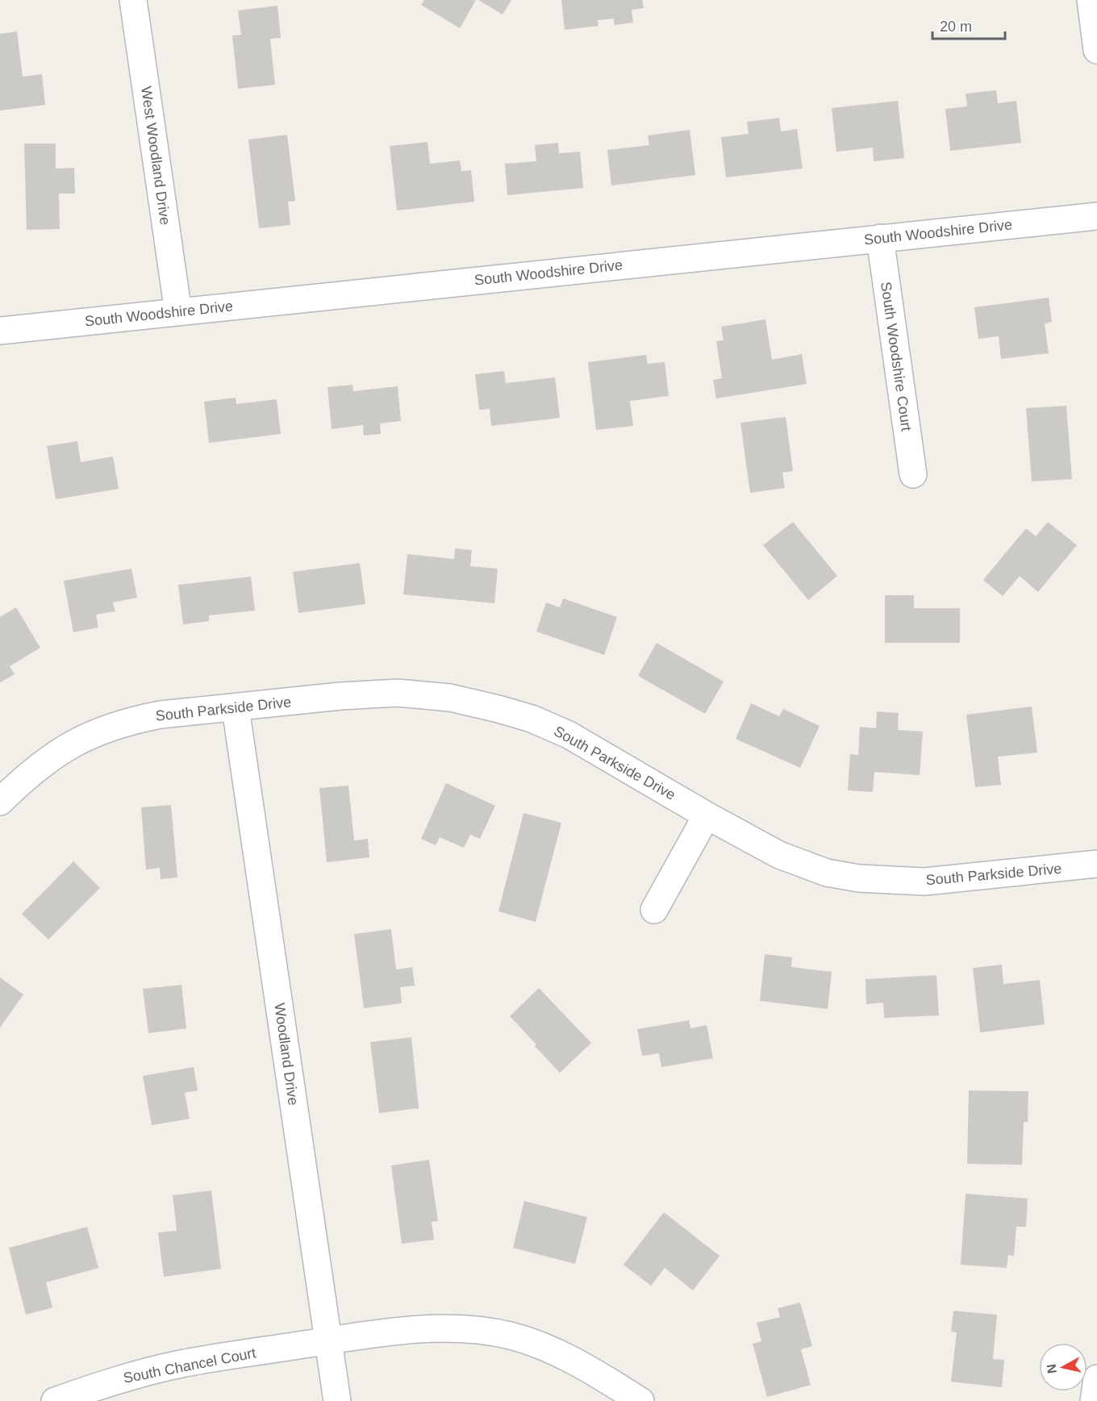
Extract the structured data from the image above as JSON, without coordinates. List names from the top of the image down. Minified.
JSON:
{"streets":{"street":["West Woodland Drive","South Woodshire Drive","South Woodshire Court","South Parkside Drive","Woodland Drive","South Chancel Court"]},"crossings":[["West Woodland Drive","South Woodshire Drive"],["South Woodshire Drive","South Woodshire Court"],["South Parkside Drive","Woodland Drive"],["Woodland Drive","South Chancel Court"]],"scale_bar":"20 m","north":"left"}
